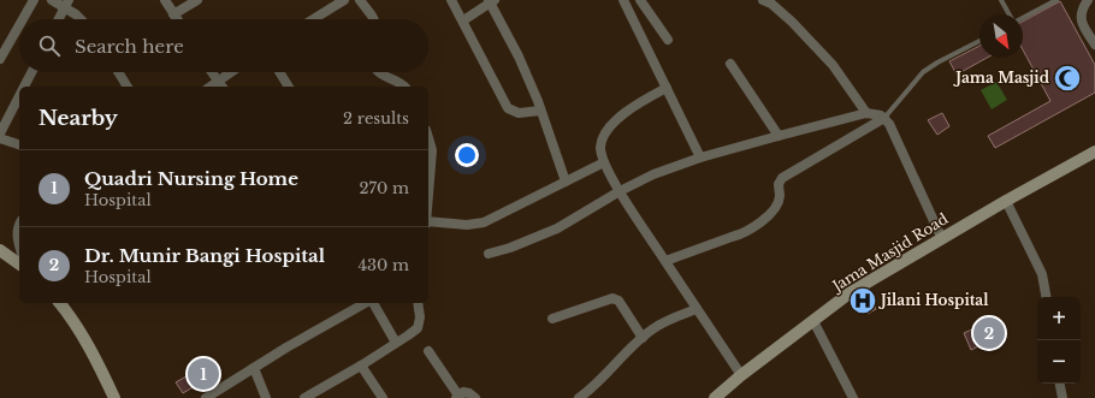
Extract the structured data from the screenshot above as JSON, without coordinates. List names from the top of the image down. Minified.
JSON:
{"streets":{"street":["Jama Masjid Road"]},"places":{"mosque":["Jama Masjid"],"hospital":["Jilani Hospital"]},"north":"bottom right","page":{"search":"Search here","heading":["Nearby","2 results"],"list":[{"mark":"1","name":"Quadri Nursing Home","note":"Hospital","value":"270 m"},{"mark":"2","name":"Dr. Munir Bangi Hospital","note":"Hospital","value":"430 m"}],"map_buttons":["+","−"],"pins":["2","1"]}}
